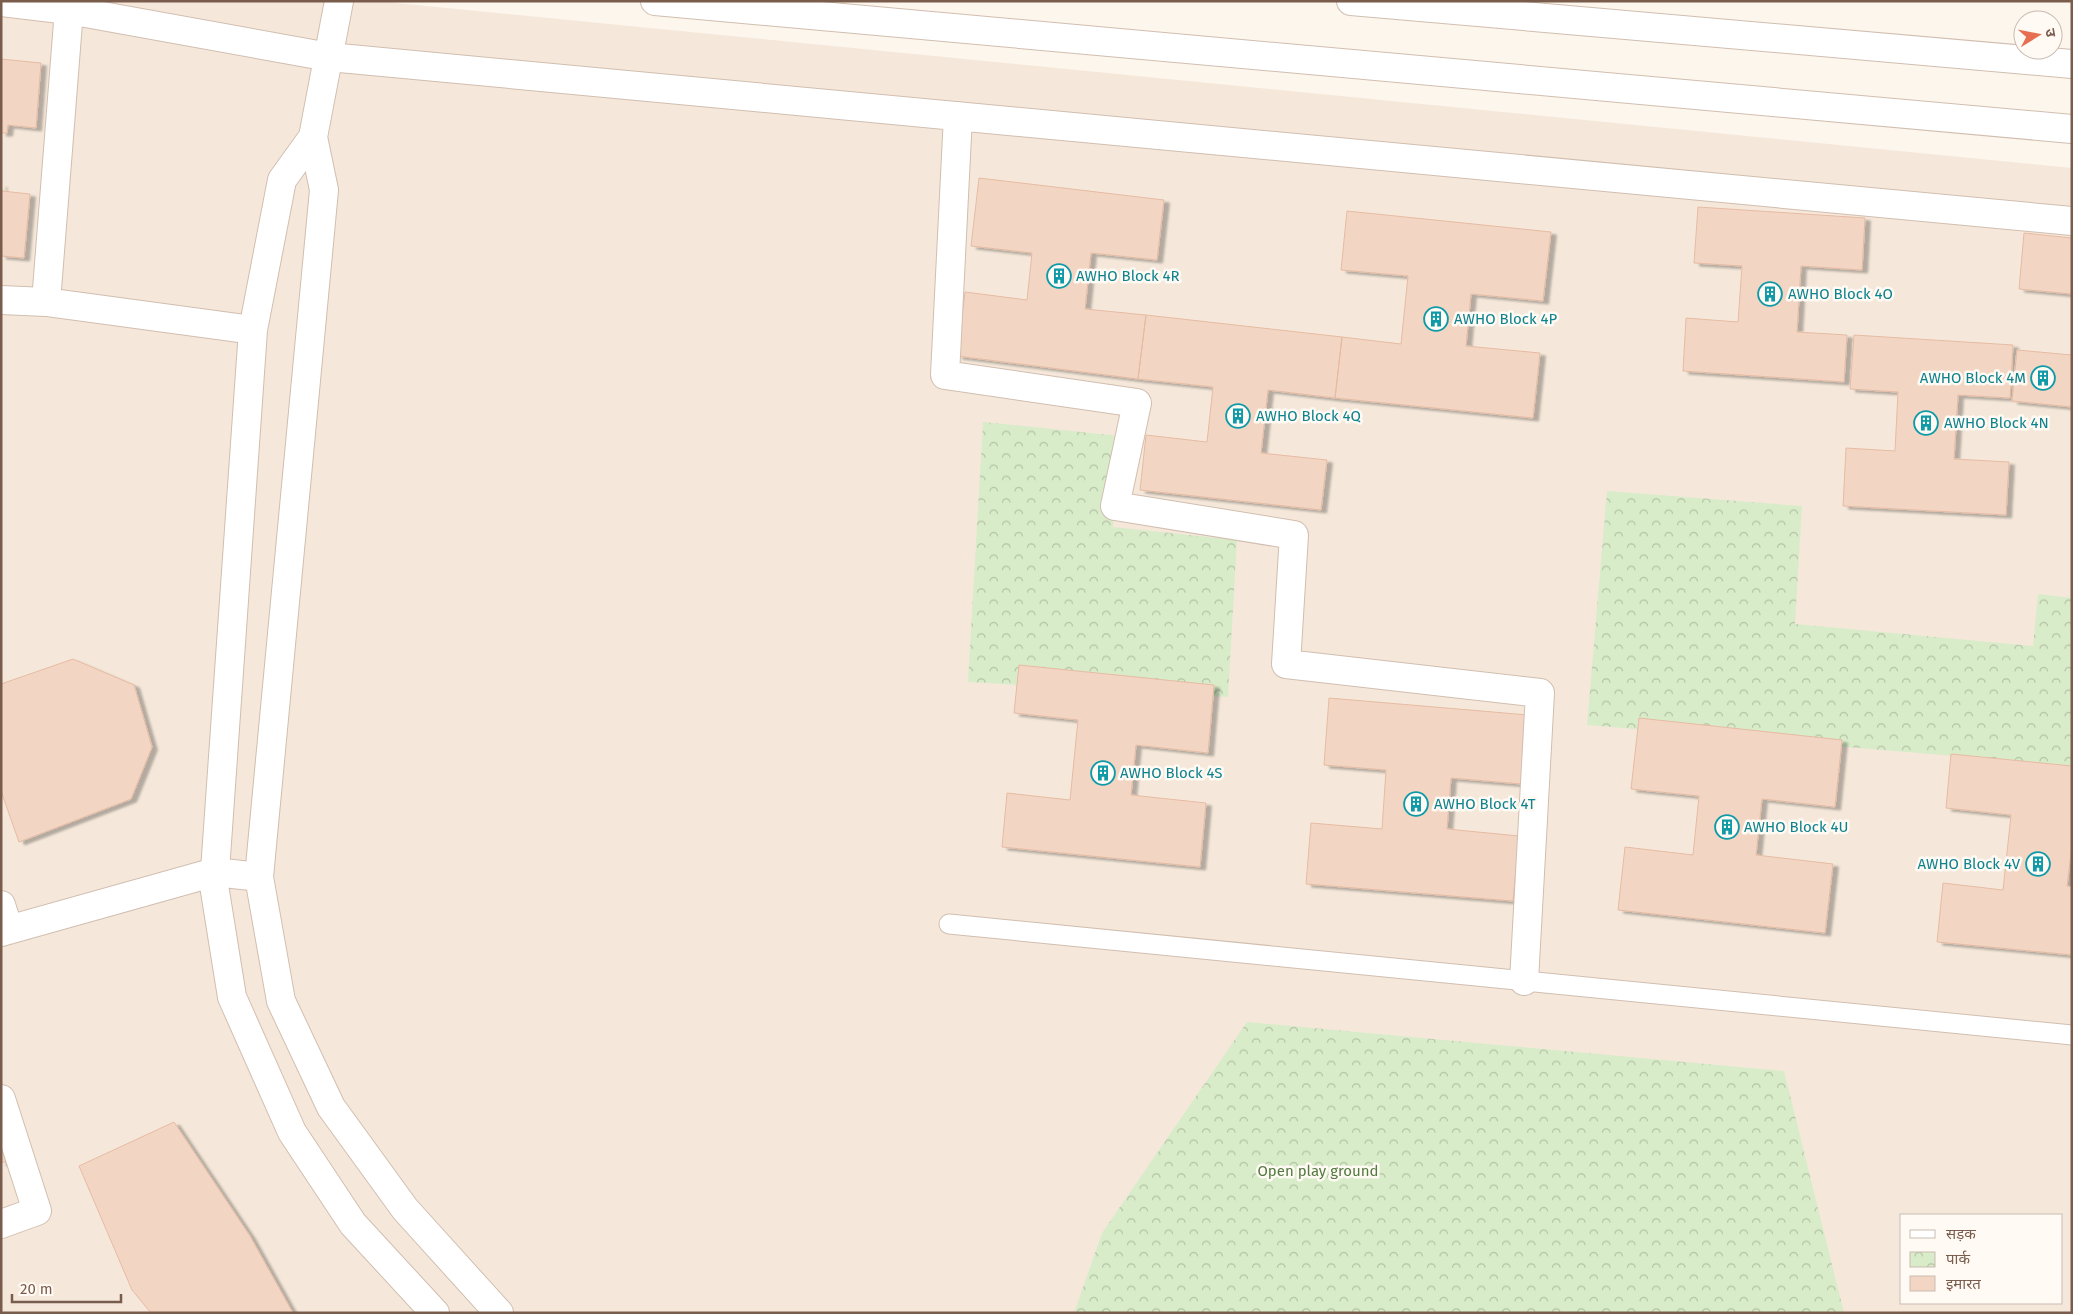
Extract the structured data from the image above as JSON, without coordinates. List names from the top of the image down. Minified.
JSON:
{"parks":["Open play ground"],"places":{"building":["AWHO Block 4R","AWHO Block 4O","AWHO Block 4P","AWHO Block 4M","AWHO Block 4Q","AWHO Block 4N","AWHO Block 4S","AWHO Block 4T","AWHO Block 4U","AWHO Block 4V"]},"legend":["सड़क","पार्क","इमारत"],"scale_bar":"20 m","north":"right"}
